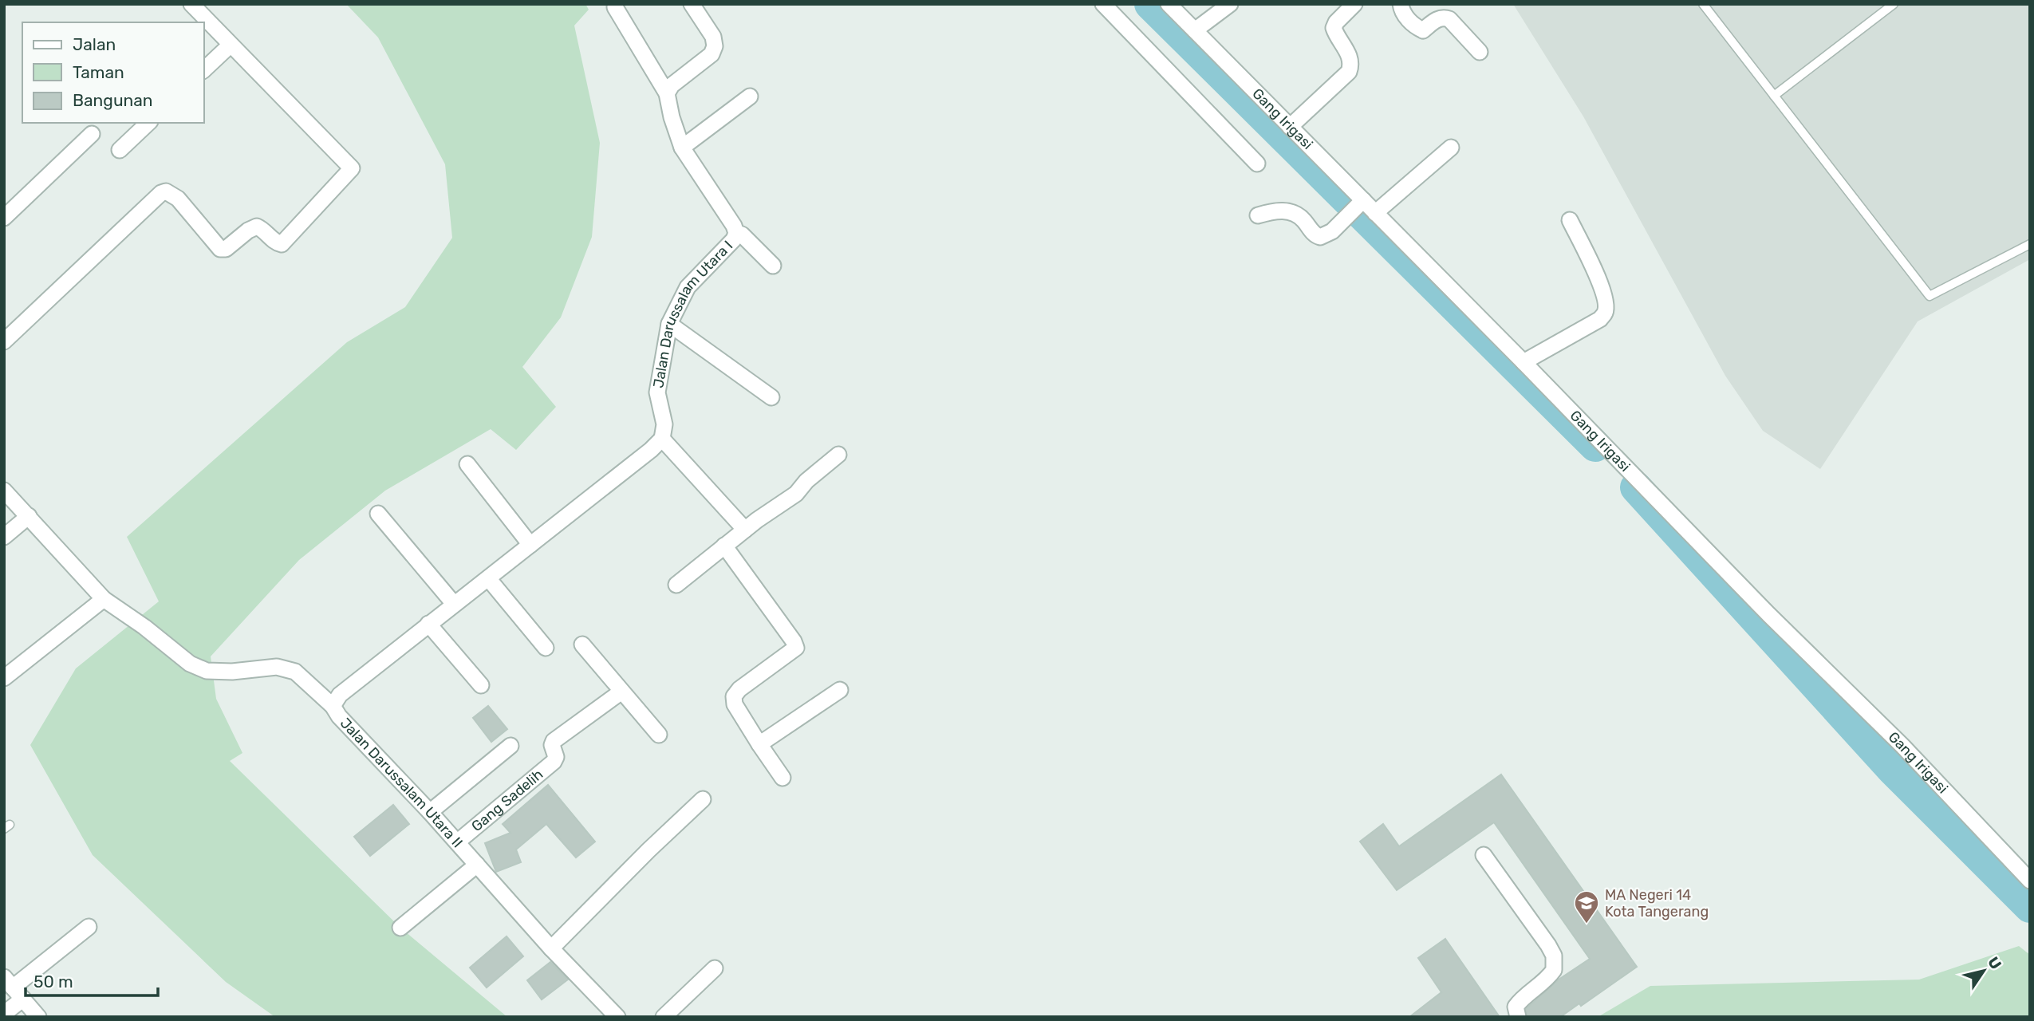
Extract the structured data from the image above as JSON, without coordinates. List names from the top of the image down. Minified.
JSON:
{"streets":{"street":["Gang Irigasi","Jalan Darussalam Utara I","Jalan Darussalam Utara II","Gang Sadelih"]},"crossings":[["Jalan Darussalam Utara II","Gang Sadelih"]],"places":{"school or university":["MA Negeri 14 Kota Tangerang"]},"legend":["Jalan","Taman","Bangunan"],"scale_bar":"50 m","north":"top right"}
